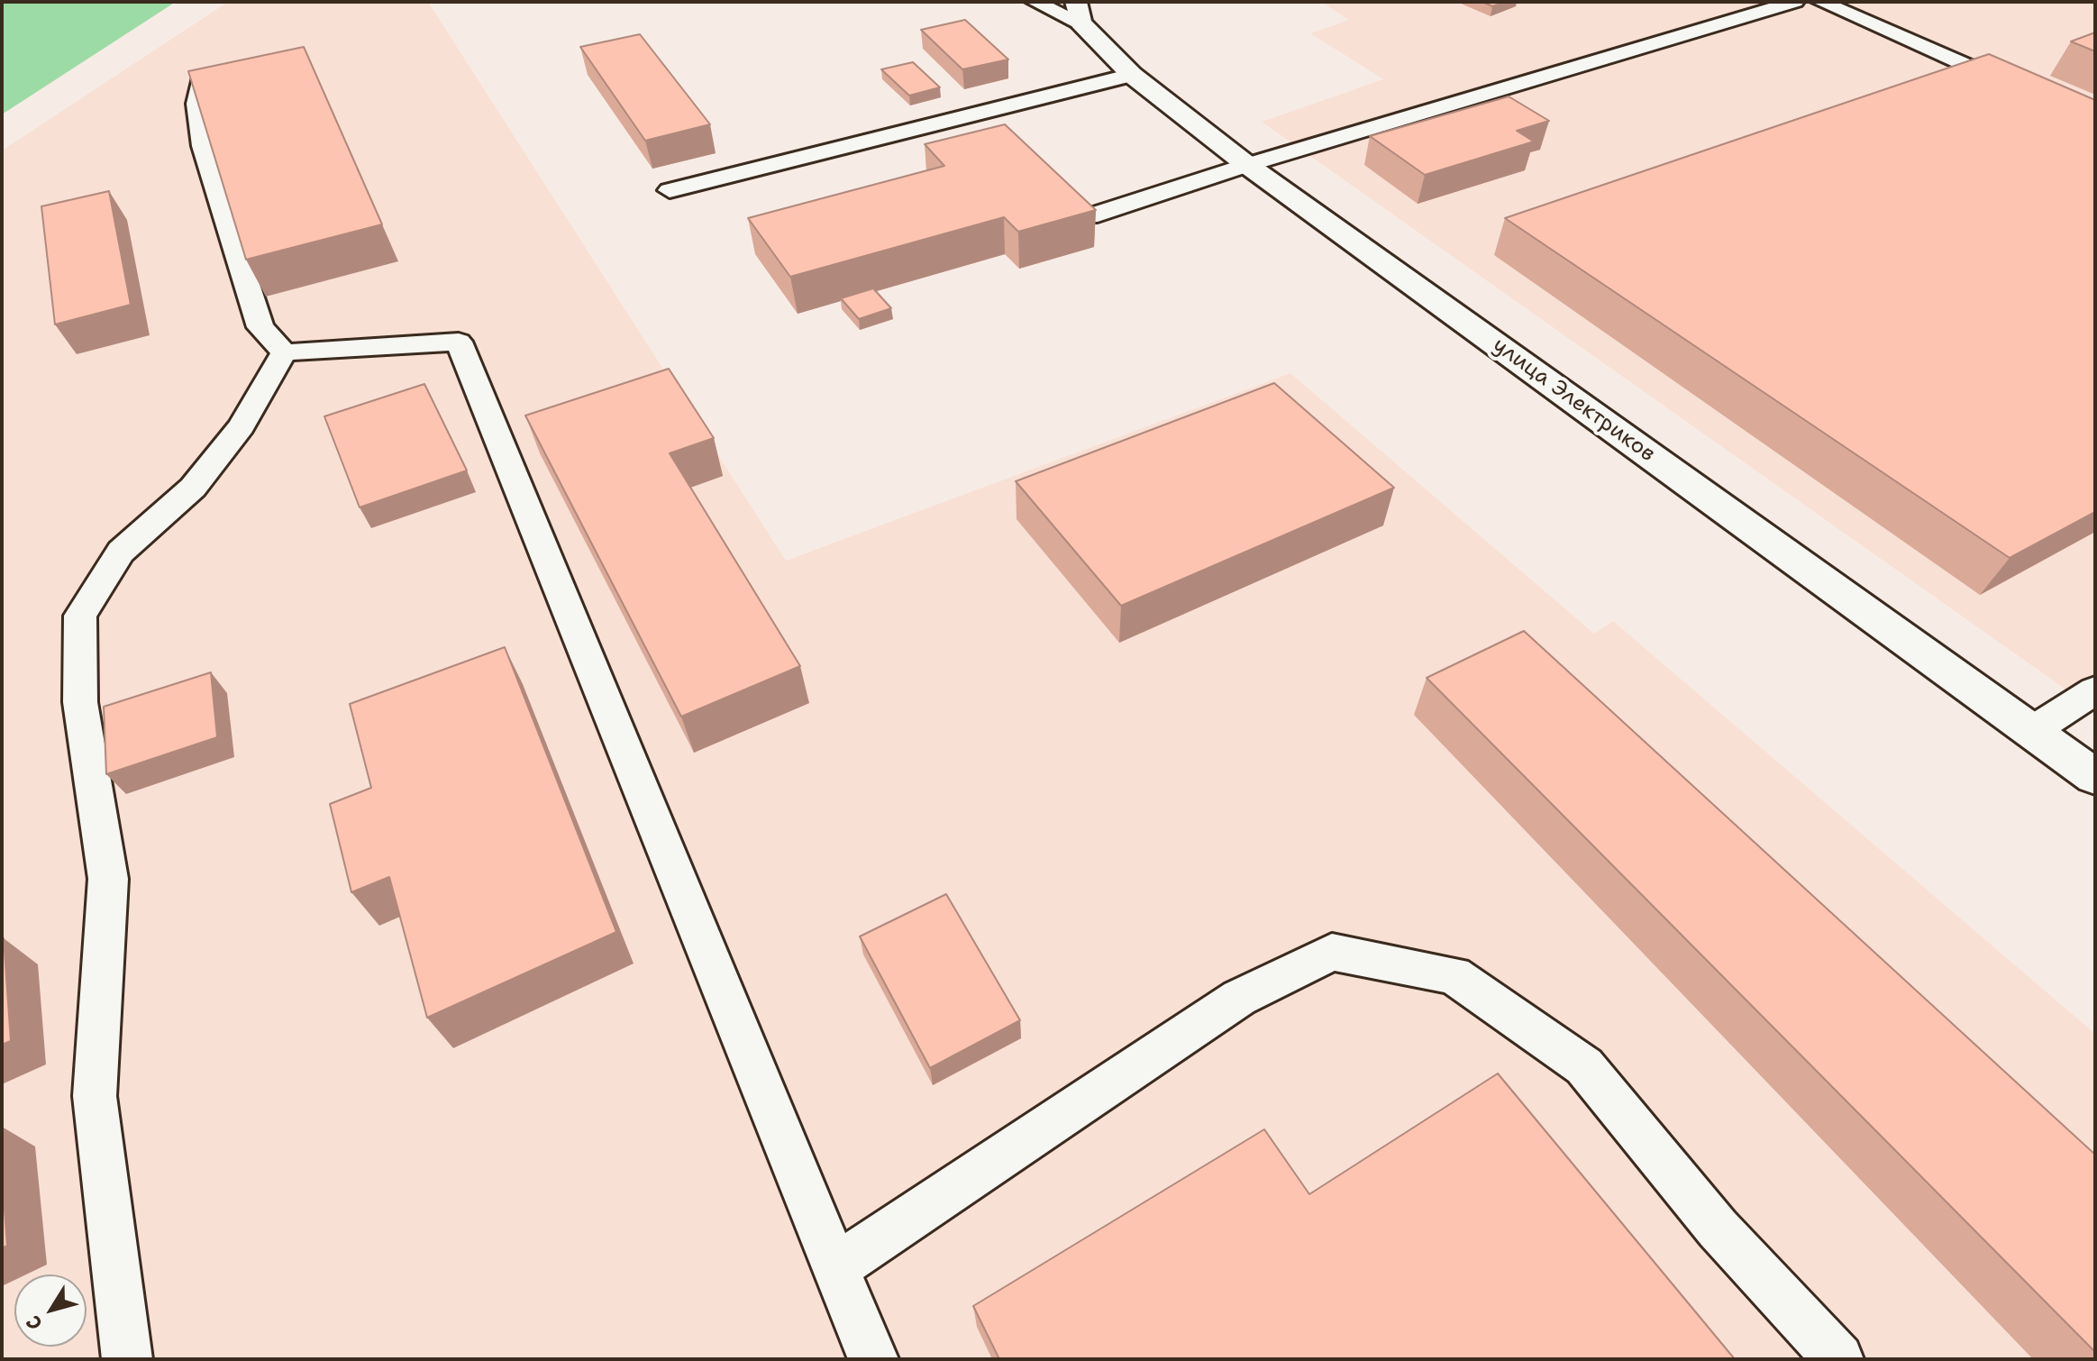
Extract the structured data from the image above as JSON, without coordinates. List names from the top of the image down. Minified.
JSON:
{"streets":{"street":["улица Электриков"]},"north":"bottom left"}
